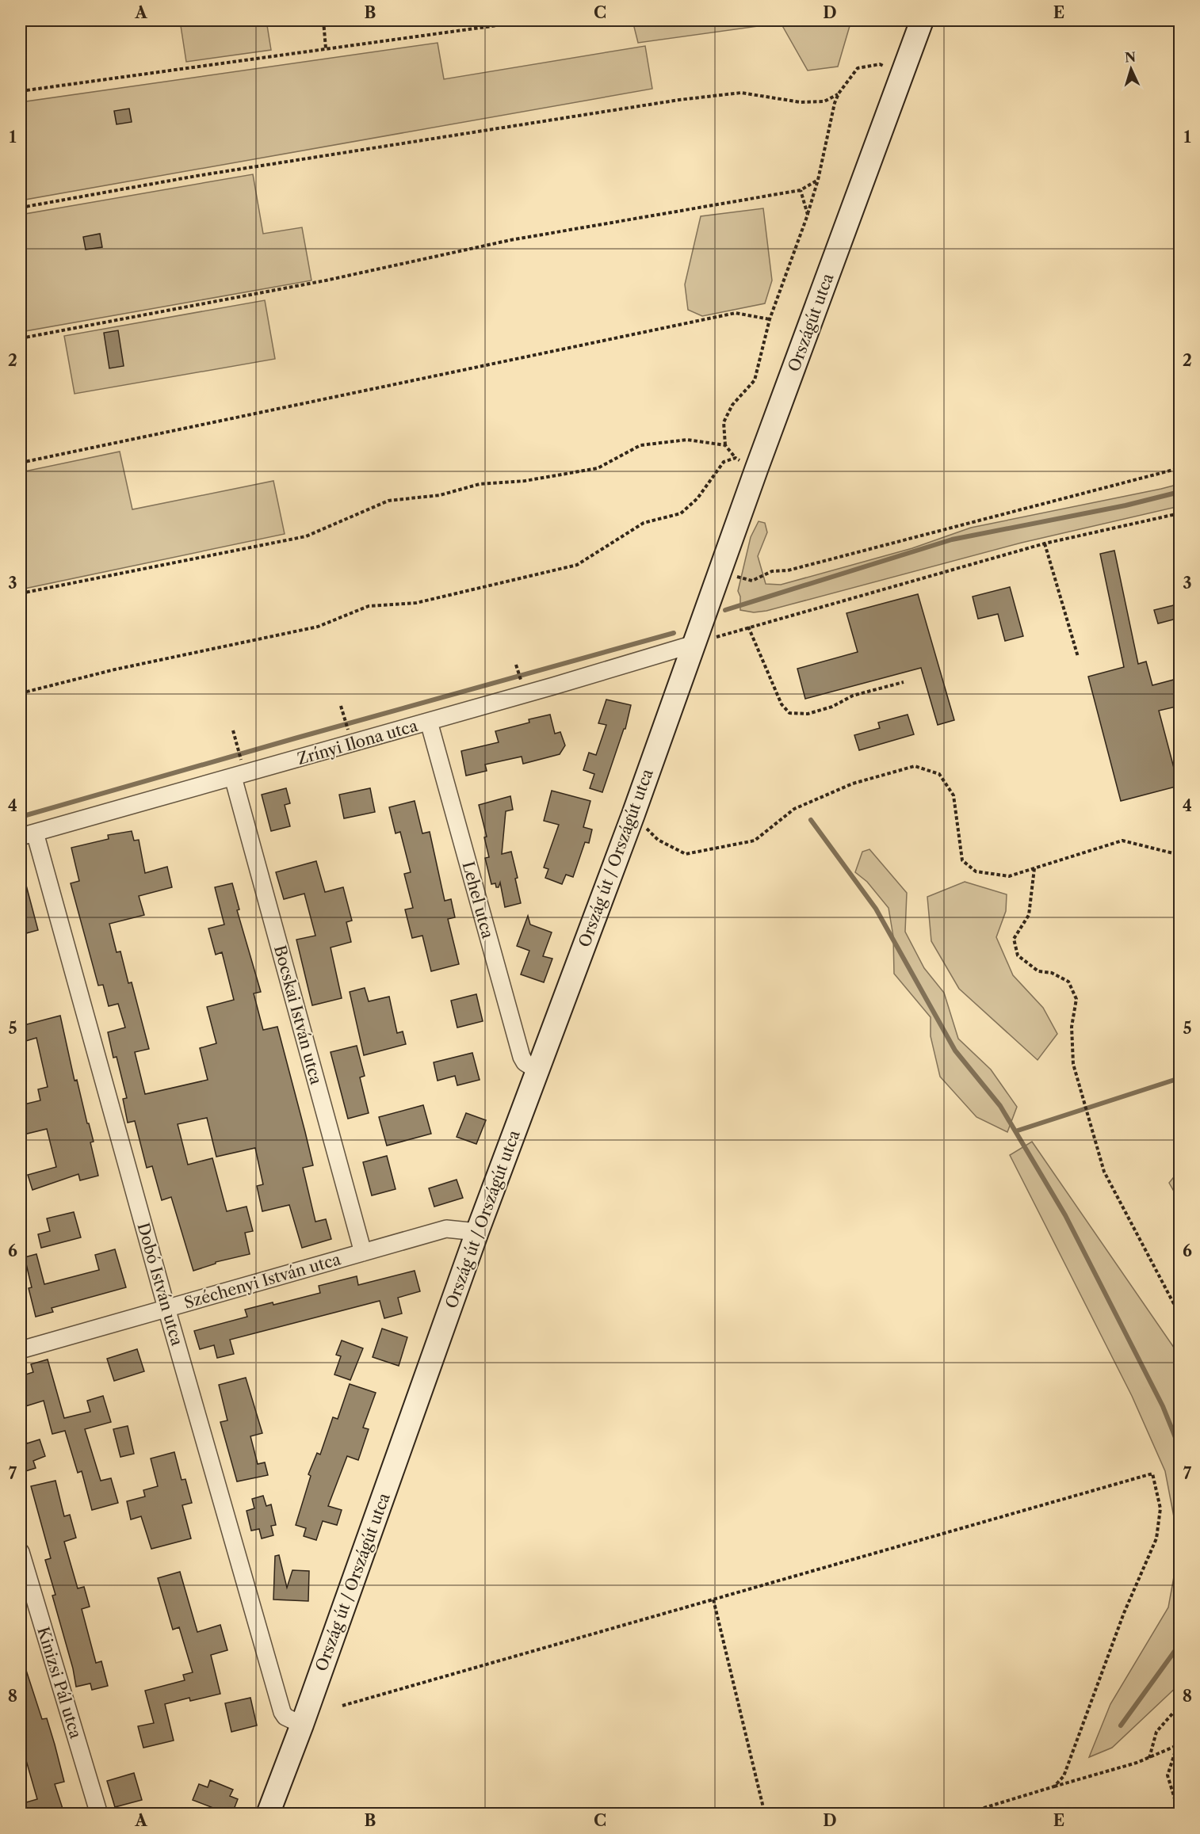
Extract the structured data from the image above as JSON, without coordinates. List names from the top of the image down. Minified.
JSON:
{"streets":{"main road":["Országút utca","Ország út / Országút utca"],"street":["Zrínyi Ilona utca","Lehel utca","Bocskai István utca","Széchenyi István utca","Dobó István utca","Kinizsi Pál utca"]},"crossings":[["Országút utca","Zrínyi Ilona utca"],["Országút utca","Ország út / Országút utca"],["Zrínyi Ilona utca","Ország út / Országút utca"],["Zrínyi Ilona utca","Lehel utca"],["Zrínyi Ilona utca","Bocskai István utca"],["Zrínyi Ilona utca","Dobó István utca"],["Ország út / Országút utca","Lehel utca"],["Ország út / Országút utca","Széchenyi István utca"],["Ország út / Országút utca","Dobó István utca"],["Bocskai István utca","Széchenyi István utca"],["Széchenyi István utca","Dobó István utca"]],"north":"top","grid":{"columns":["A","B","C","D","E"],"rows":["1","2","3","4","5","6","7","8"]}}
